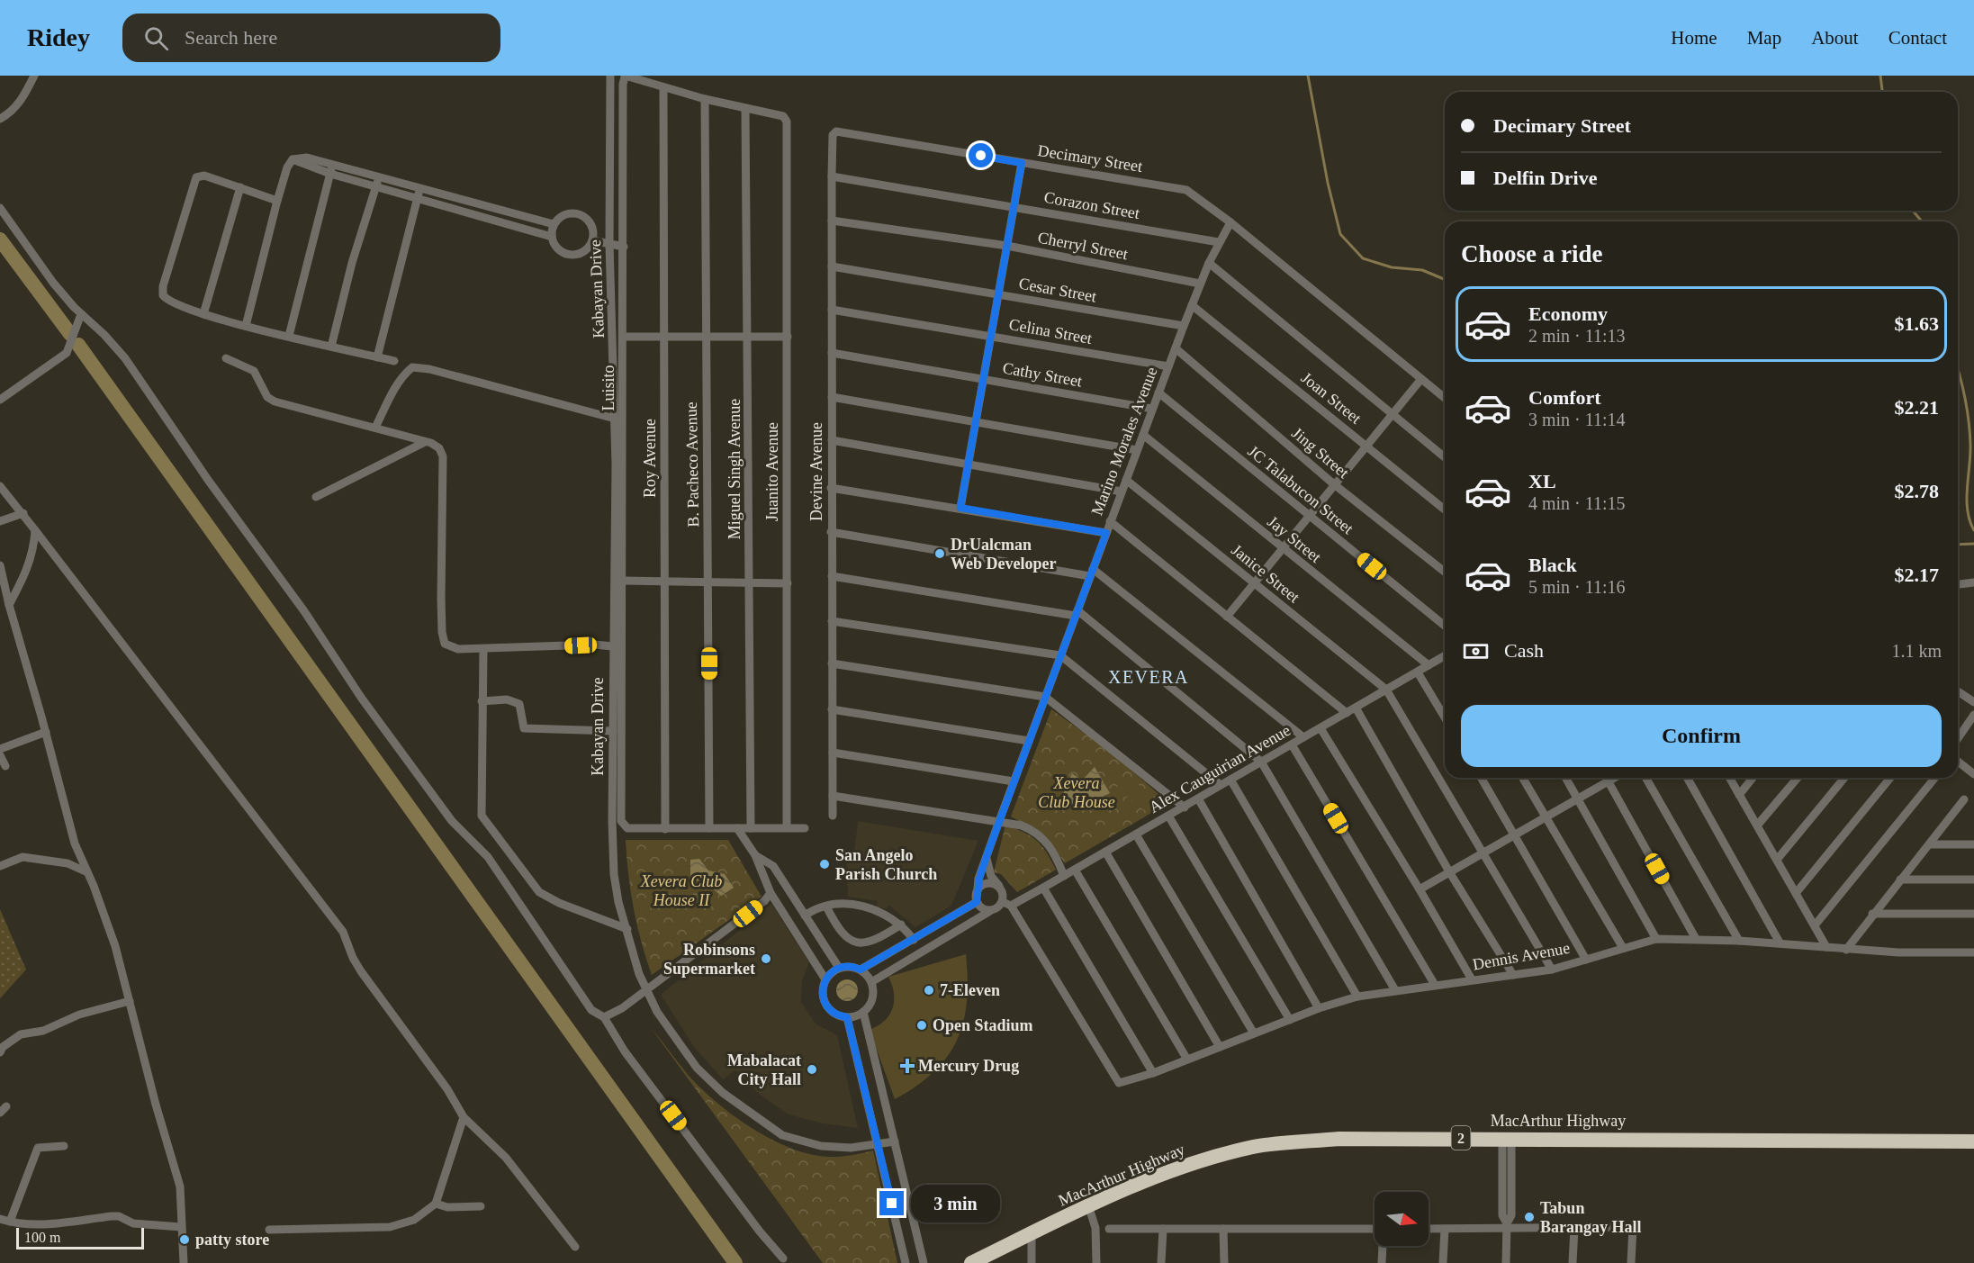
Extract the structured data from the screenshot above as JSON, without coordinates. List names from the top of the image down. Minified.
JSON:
{"streets":{"highway":["MacArthur Highway","2"],"street":["Decimary Street","Corazon Street","Cherryl Street","Kabayan Drive","Cesar Street","Celina Street","Cathy Street","Luisito","Joan Street","Marino Morales Avenue","Jing Street","Roy Avenue","B. Pacheco Avenue","Miguel Singh Avenue","Juanito Avenue","Devine Avenue","JC Talabucon Street","Jay Street","Janice Street","Alex Cauguirian Avenue","Dennis Avenue"]},"crossings":[["Decimary Street","Marino Morales Avenue"],["Decimary Street","Devine Avenue"],["Corazon Street","Marino Morales Avenue"],["Corazon Street","Devine Avenue"],["Cherryl Street","Marino Morales Avenue"],["Cherryl Street","Devine Avenue"],["Cesar Street","Marino Morales Avenue"],["Cesar Street","Devine Avenue"],["Celina Street","Marino Morales Avenue"],["Celina Street","Devine Avenue"],["Cathy Street","Marino Morales Avenue"],["Cathy Street","Devine Avenue"],["Luisito","Roy Avenue"],["Luisito","B. Pacheco Avenue"],["Luisito","Miguel Singh Avenue"],["Luisito","Juanito Avenue"],["Joan Street","Marino Morales Avenue"],["Marino Morales Avenue","Jing Street"],["Marino Morales Avenue","JC Talabucon Street"],["Marino Morales Avenue","Jay Street"],["Marino Morales Avenue","Janice Street"],["Marino Morales Avenue","Alex Cauguirian Avenue"],["Marino Morales Avenue","Dennis Avenue"],["Jay Street","Alex Cauguirian Avenue"],["Janice Street","Alex Cauguirian Avenue"],["Alex Cauguirian Avenue","Dennis Avenue"]],"districts":["XEVERA"],"parks":["Xevera Club House","Xevera Club House II"],"places":{"other":["DrUalcman Web Developer","San Angelo Parish Church","Robinsons Supermarket","7-Eleven","Open Stadium","Mabalacat City Hall","Tabun Barangay Hall","patty store"],"health":["Mercury Drug"]},"scale_bar":"100 m","north":"right","page":{"header":"Ridey","search":"Search here","nav":["Home","Map","About","Contact"],"banner":["Decimary Street","Delfin Drive"],"heading":"Choose a ride","list":[{"name":"Economy","note":"2 min · 11:13","value":"$1.63"},{"name":"Comfort","note":"3 min · 11:14","value":"$2.21"},{"name":"XL","note":"4 min · 11:15","value":"$2.78"},{"name":"Black","note":"5 min · 11:16","value":"$2.17"}],"pay":["Cash","1.1 km"],"buttons":"Confirm","bubble":"3 min","scale":"100 m"}}
